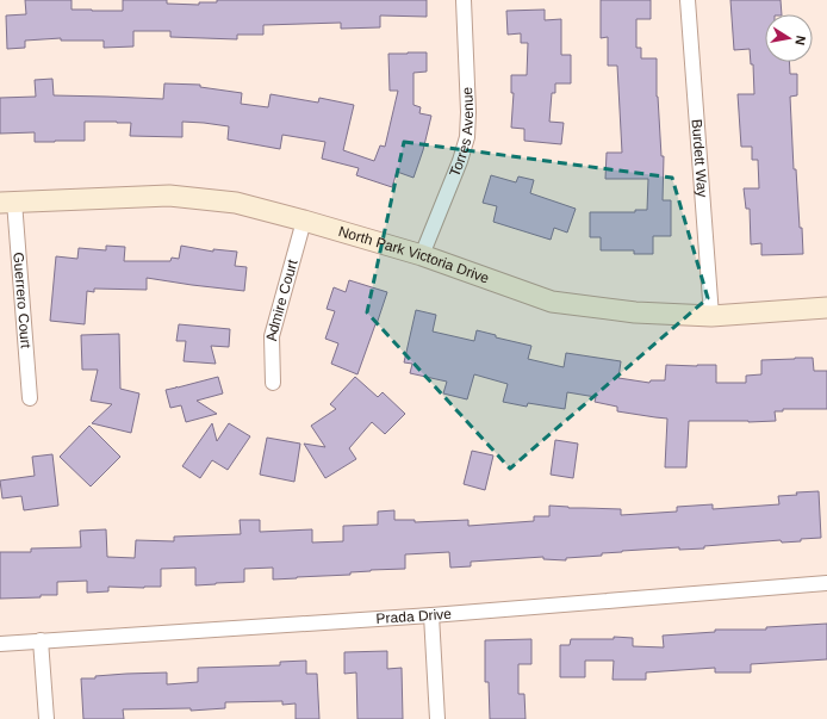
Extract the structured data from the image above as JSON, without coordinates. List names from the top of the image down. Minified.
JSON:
{"streets":{"main road":["North Park Victoria Drive"],"street":["Torres Avenue","Burdett Way","Guerrero Court","Admire Court","Prada Drive"]},"crossings":[["Torres Avenue","North Park Victoria Drive"],["Burdett Way","North Park Victoria Drive"],["North Park Victoria Drive","Guerrero Court"],["North Park Victoria Drive","Admire Court"]],"north":"right"}
